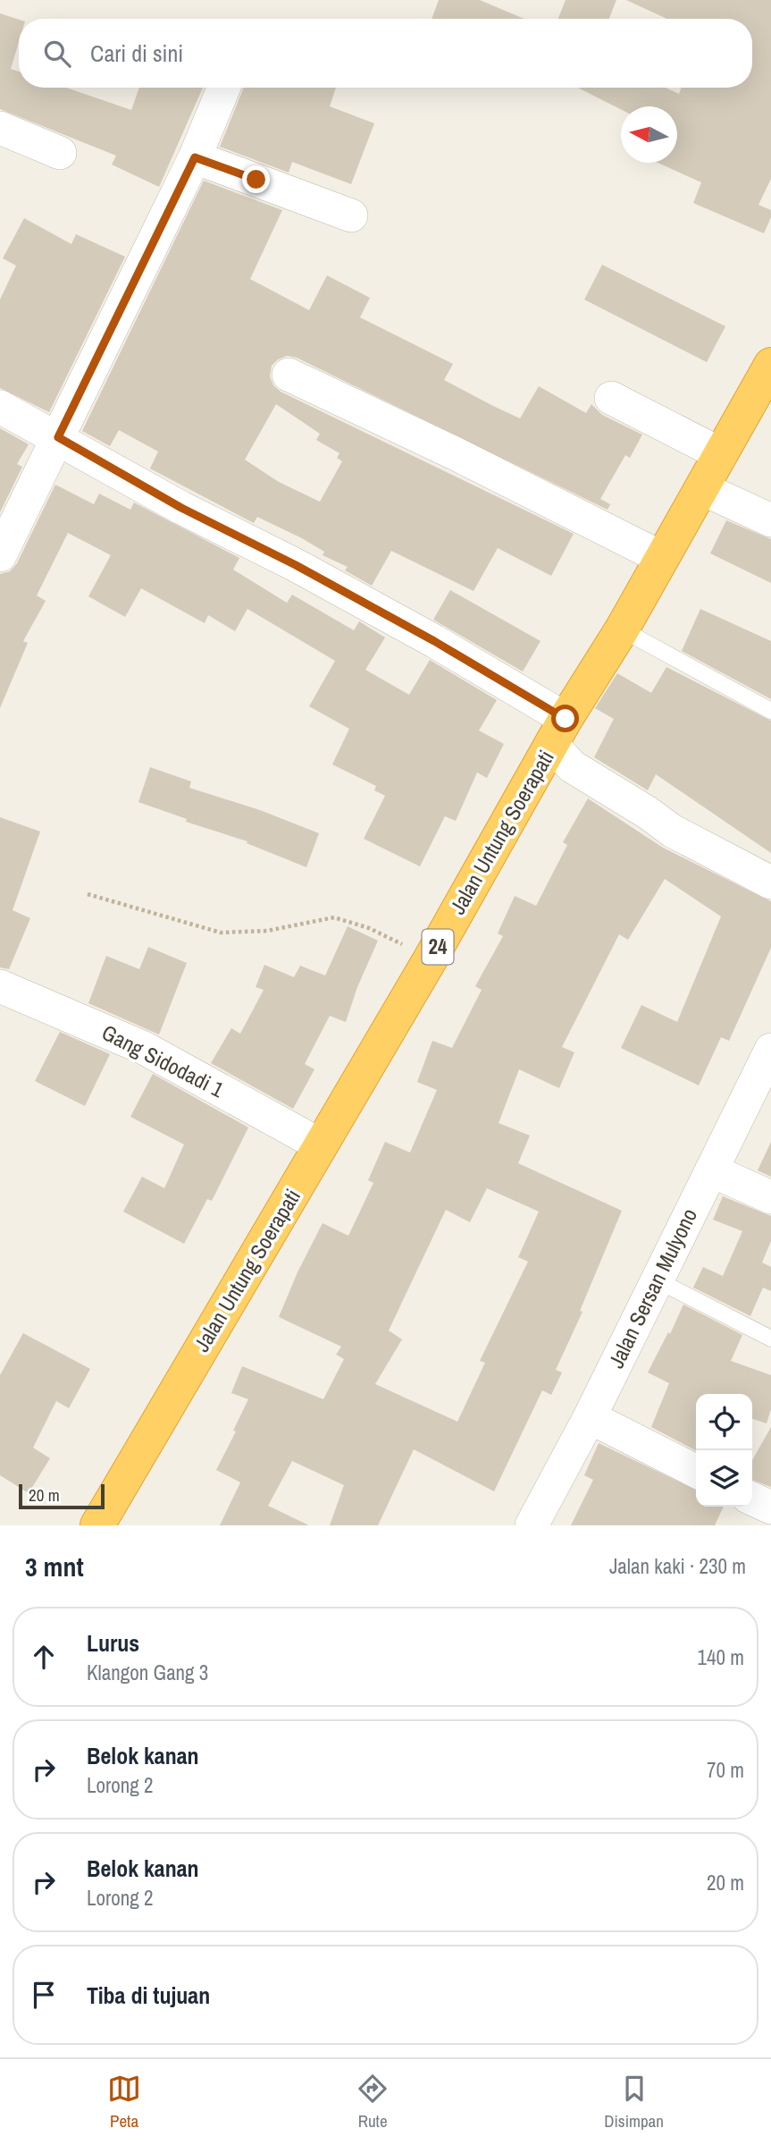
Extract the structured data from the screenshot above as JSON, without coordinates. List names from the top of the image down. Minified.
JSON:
{"streets":{"highway":["Jalan Untung Soerapati","24"],"street":["Gang Sidodadi 1","Jalan Sersan Mulyono"]},"crossings":[["Jalan Untung Soerapati","Gang Sidodadi 1"]],"scale_bar":"20 m","north":"left","page":{"search":"Cari di sini","scale":"20 m","heading":["3 mnt","Jalan kaki · 230 m"],"list":[["Lurus","Klangon Gang 3","140 m"],["Belok kanan","Lorong 2","70 m"],["Belok kanan","Lorong 2","20 m"],"Tiba di tujuan"],"nav":["Peta","Rute","Disimpan"]}}
